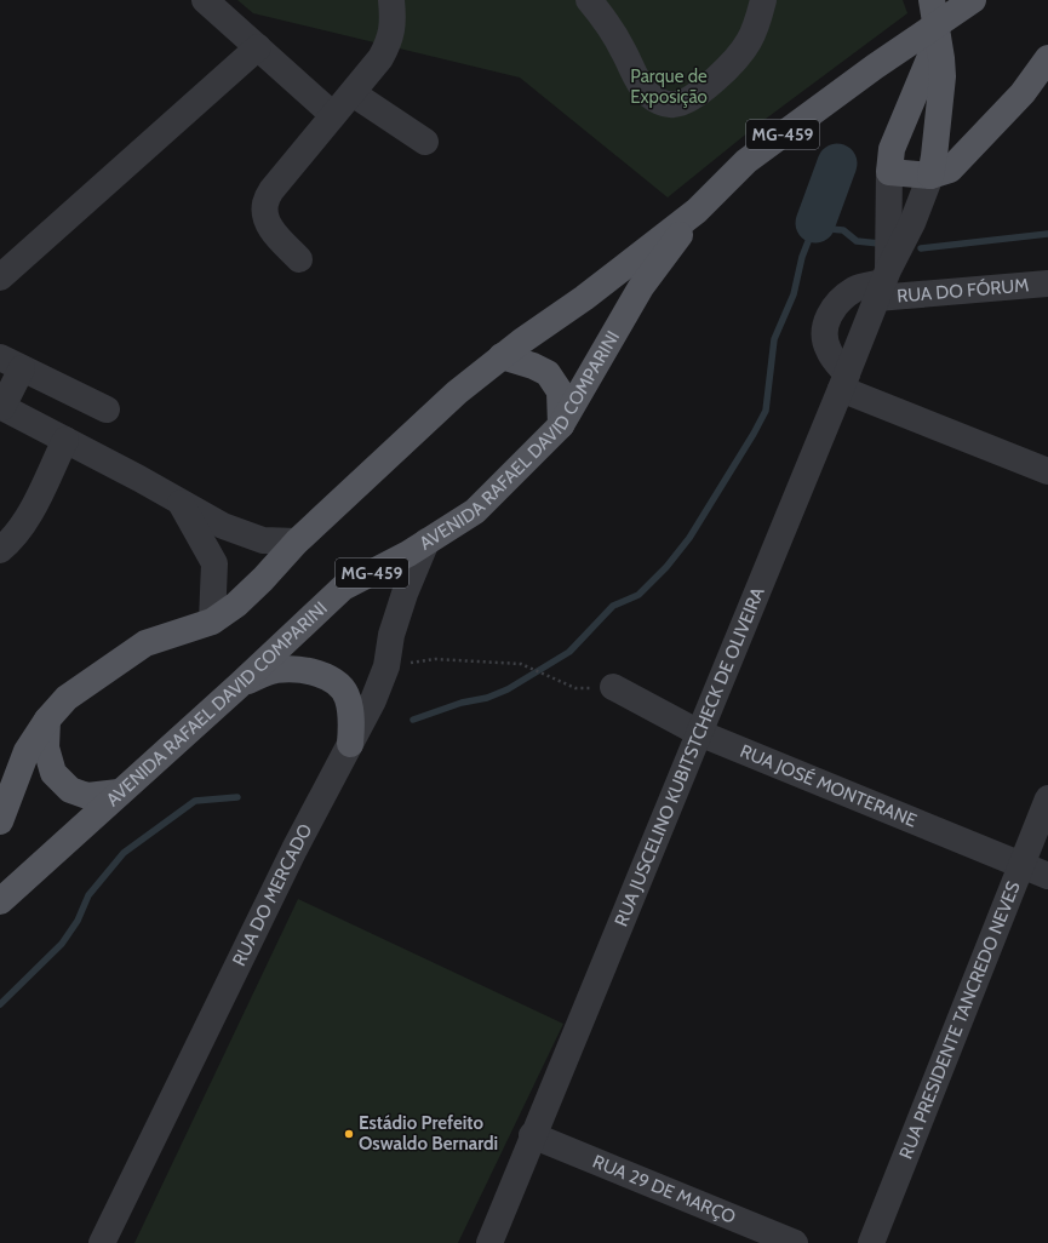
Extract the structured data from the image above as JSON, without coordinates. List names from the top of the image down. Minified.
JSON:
{"streets":{"main road":["MG-459","AVENIDA RAFAEL DAVID COMPARINI"],"street":["RUA DO FÓRUM","RUA JUSCELINO KUBITSTCHECK DE OLIVEIRA","RUA JOSÉ MONTERANE","RUA DO MERCADO","RUA PRESIDENTE TANCREDO NEVES","RUA 29 DE MARÇO"]},"crossings":[["RUA DO FÓRUM","RUA JUSCELINO KUBITSTCHECK DE OLIVEIRA"],["AVENIDA RAFAEL DAVID COMPARINI","RUA DO MERCADO"],["RUA JUSCELINO KUBITSTCHECK DE OLIVEIRA","RUA JOSÉ MONTERANE"],["RUA JUSCELINO KUBITSTCHECK DE OLIVEIRA","RUA 29 DE MARÇO"],["RUA JOSÉ MONTERANE","RUA PRESIDENTE TANCREDO NEVES"]],"parks":["Parque de Exposição"],"places":["Estádio Prefeito Oswaldo Bernardi"]}
